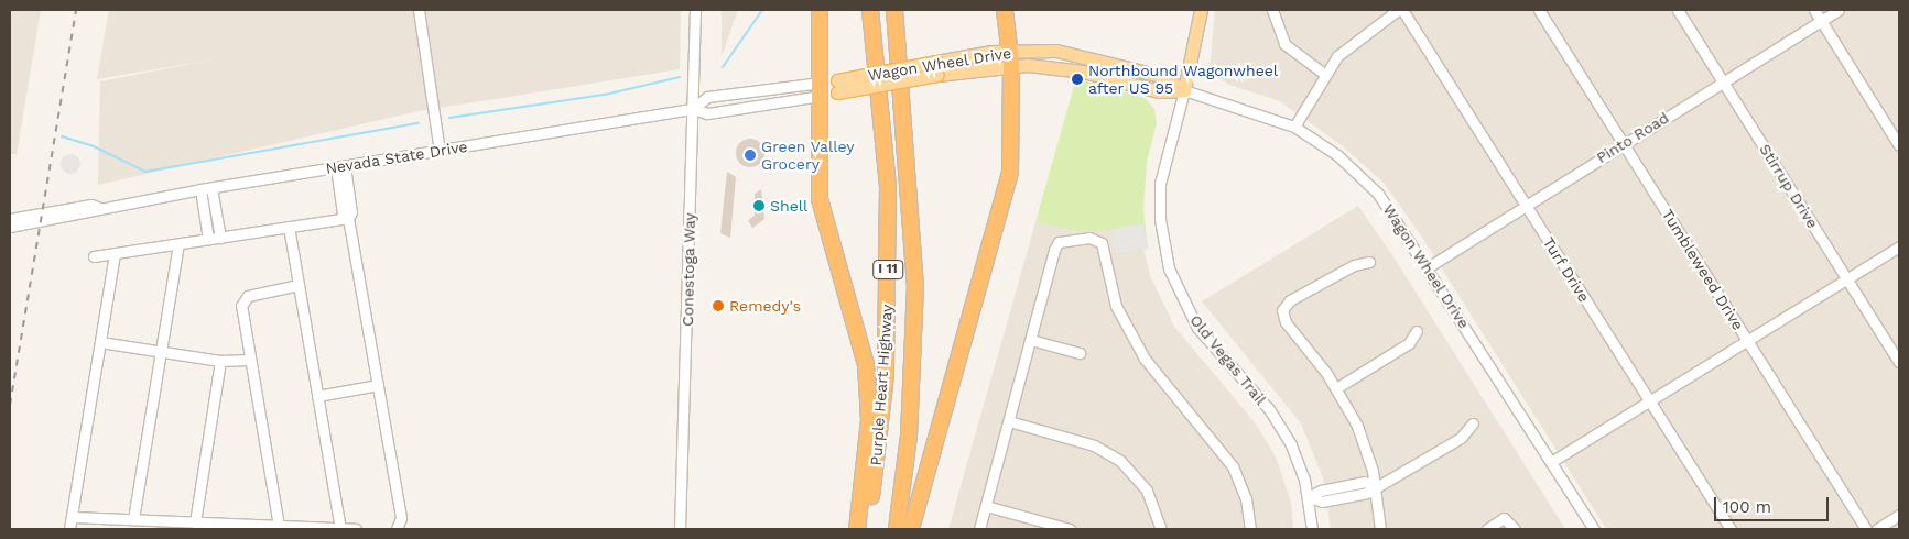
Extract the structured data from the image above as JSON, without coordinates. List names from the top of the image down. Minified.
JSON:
{"streets":{"highway":["I 11","Purple Heart Highway"],"main road":["Wagon Wheel Drive"],"street":["Pinto Road","Nevada State Drive","Stirrup Drive","Conestoga Way","Turf Drive","Tumbleweed Drive","Old Vegas Trail"]},"crossings":[["Wagon Wheel Drive","Pinto Road"],["Wagon Wheel Drive","Nevada State Drive"],["Wagon Wheel Drive","Old Vegas Trail"],["Pinto Road","Stirrup Drive"],["Pinto Road","Turf Drive"],["Pinto Road","Tumbleweed Drive"],["Nevada State Drive","Conestoga Way"]],"places":["Northbound Wagonwheel after US 95","Green Valley Grocery","Shell","Remedy's"],"scale_bar":"100 m"}
